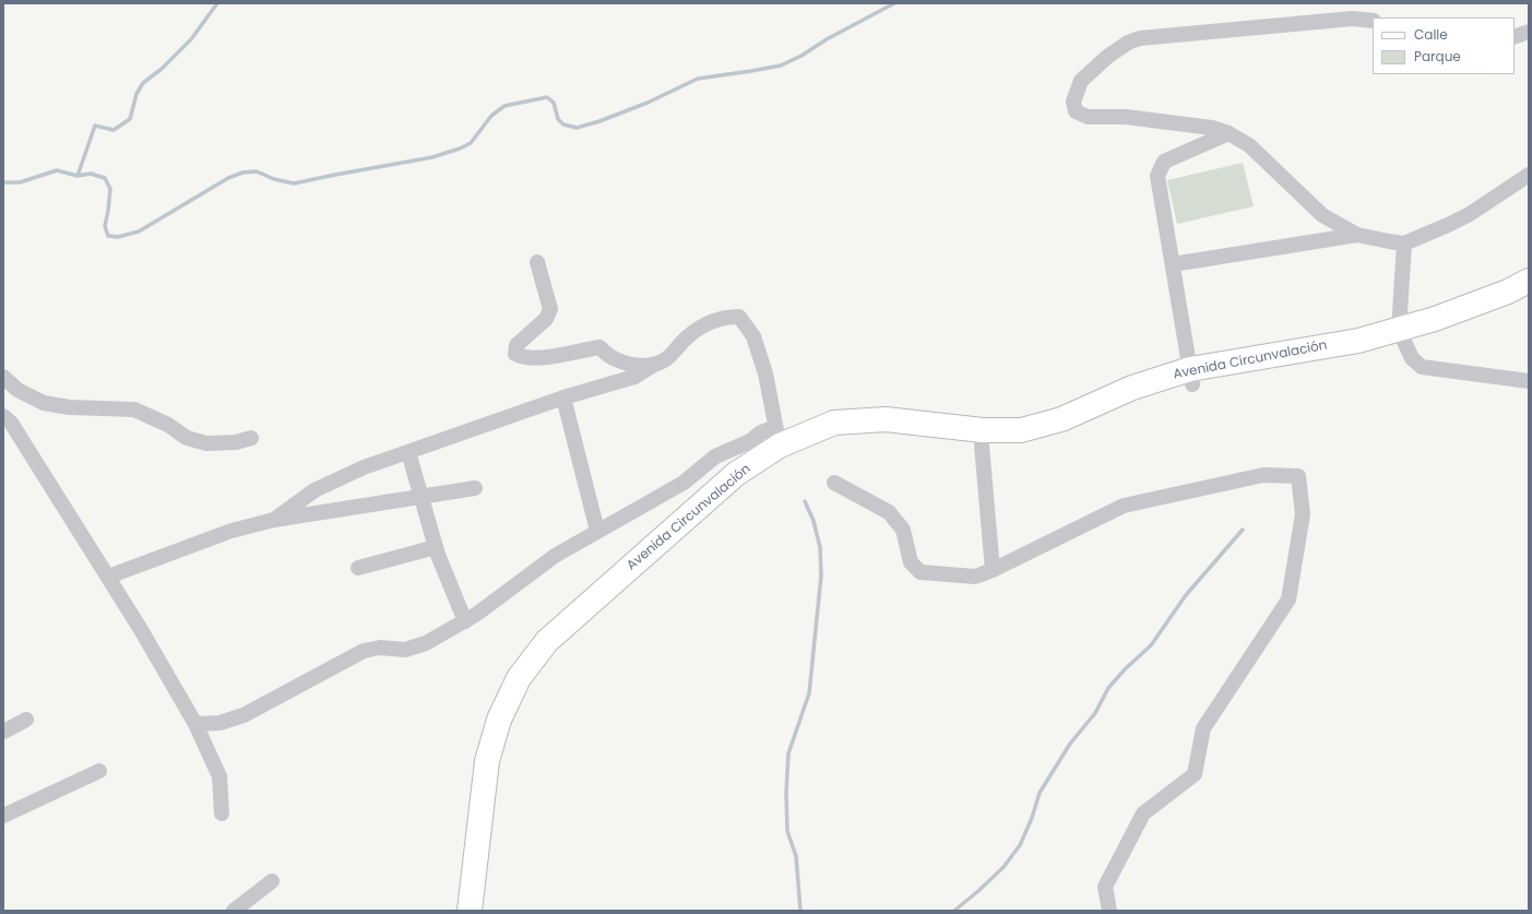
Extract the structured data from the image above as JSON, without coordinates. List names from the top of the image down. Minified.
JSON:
{"streets":{"main road":["Avenida Circunvalación"]},"legend":["Calle","Parque"]}
